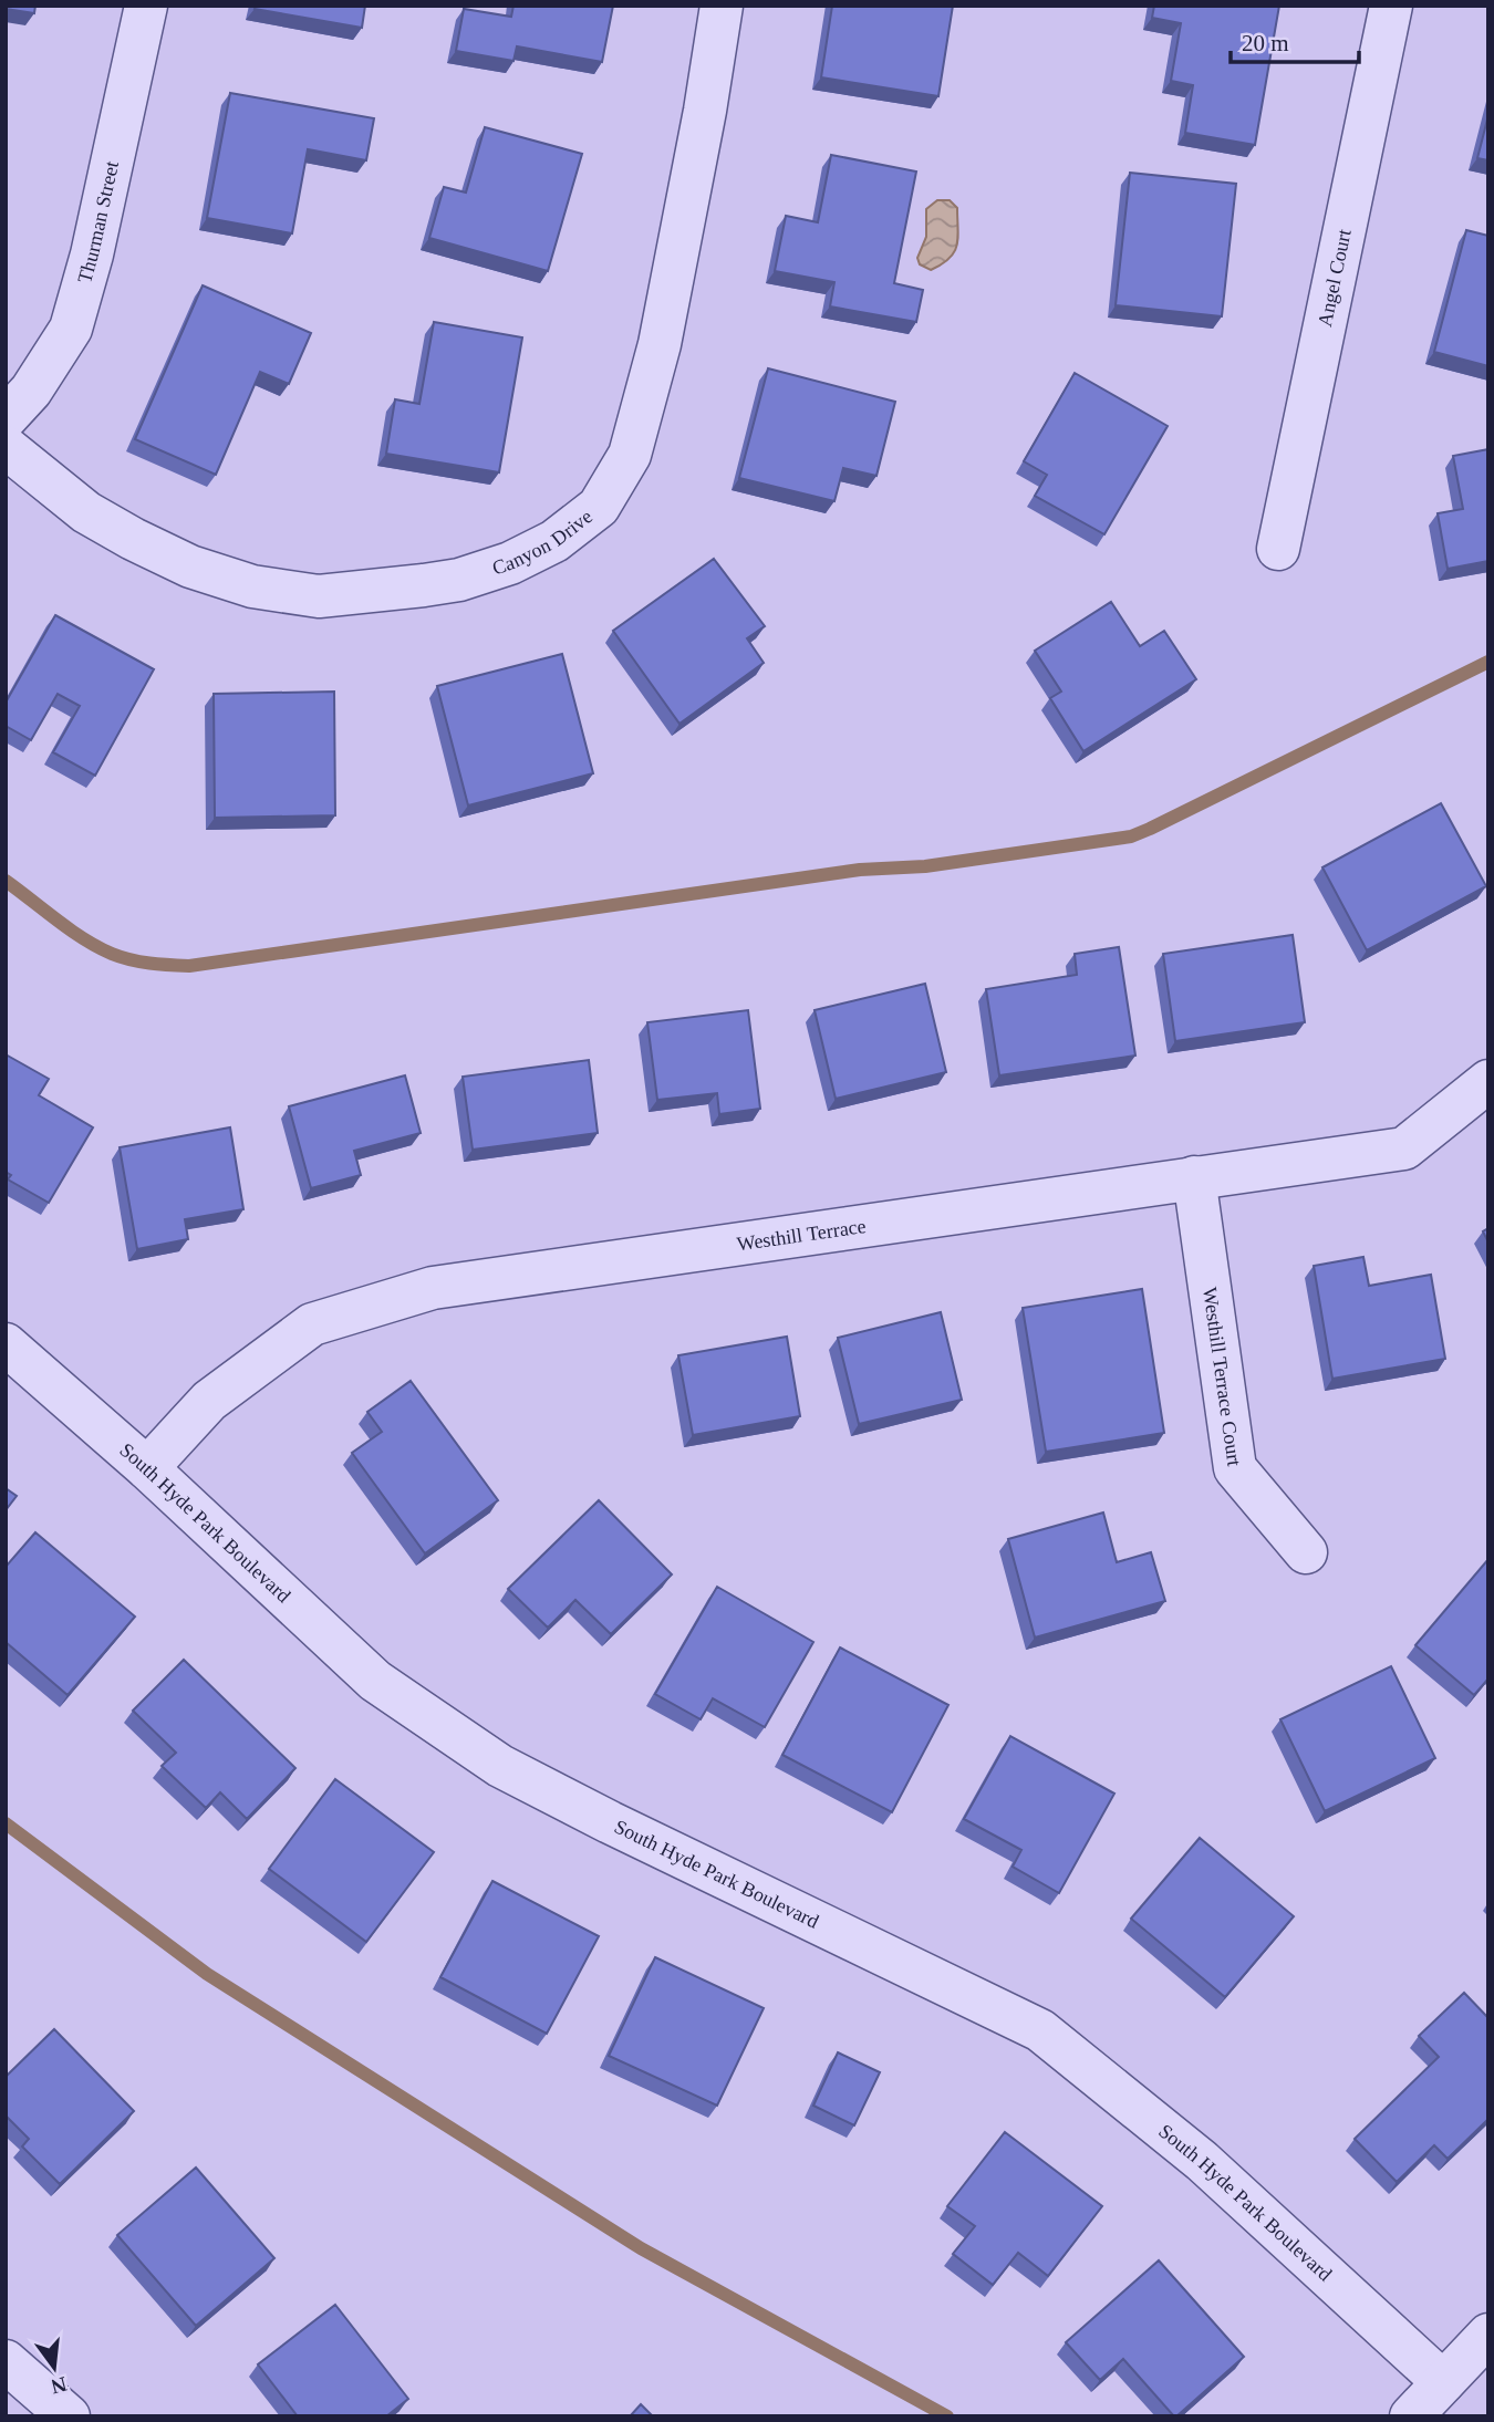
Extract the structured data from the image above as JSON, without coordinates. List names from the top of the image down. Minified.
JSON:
{"streets":{"street":["Thurman Street","Angel Court","Canyon Drive","Westhill Terrace","Westhill Terrace Court","South Hyde Park Boulevard"]},"crossings":[["Westhill Terrace","Westhill Terrace Court"],["Westhill Terrace","South Hyde Park Boulevard"]],"scale_bar":"20 m","north":"bottom"}
